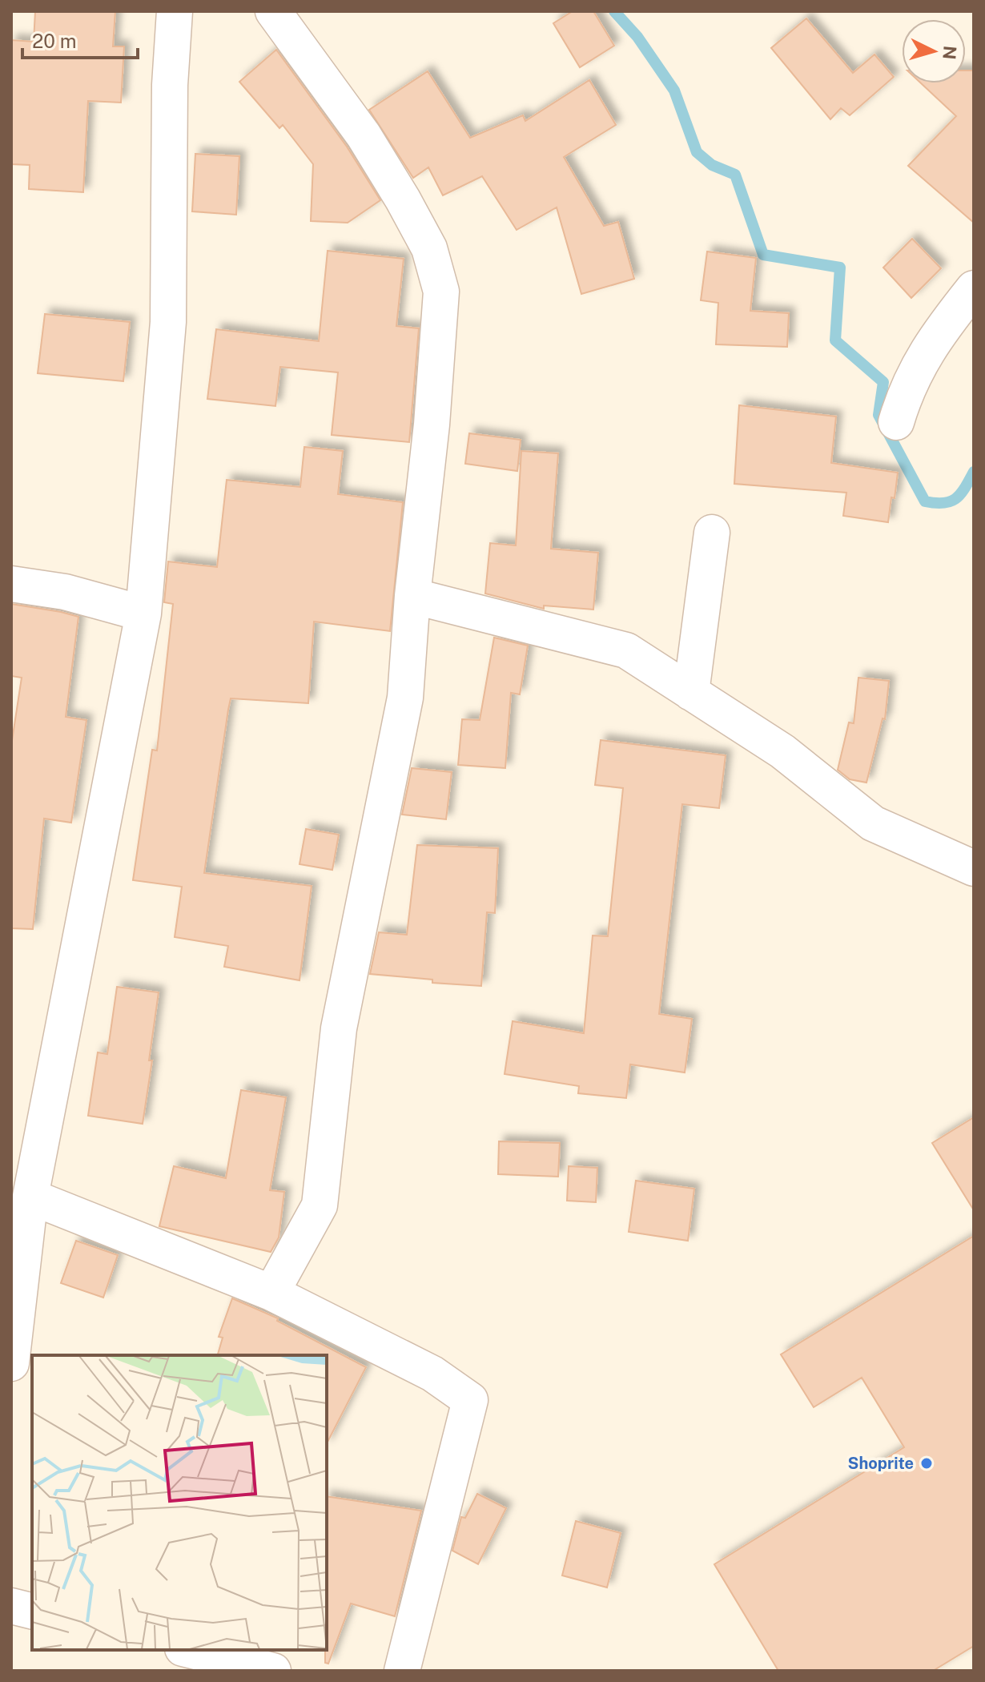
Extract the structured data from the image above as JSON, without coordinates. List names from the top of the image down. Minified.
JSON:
{"places":["Shoprite"],"scale_bar":"20 m","north":"right"}
